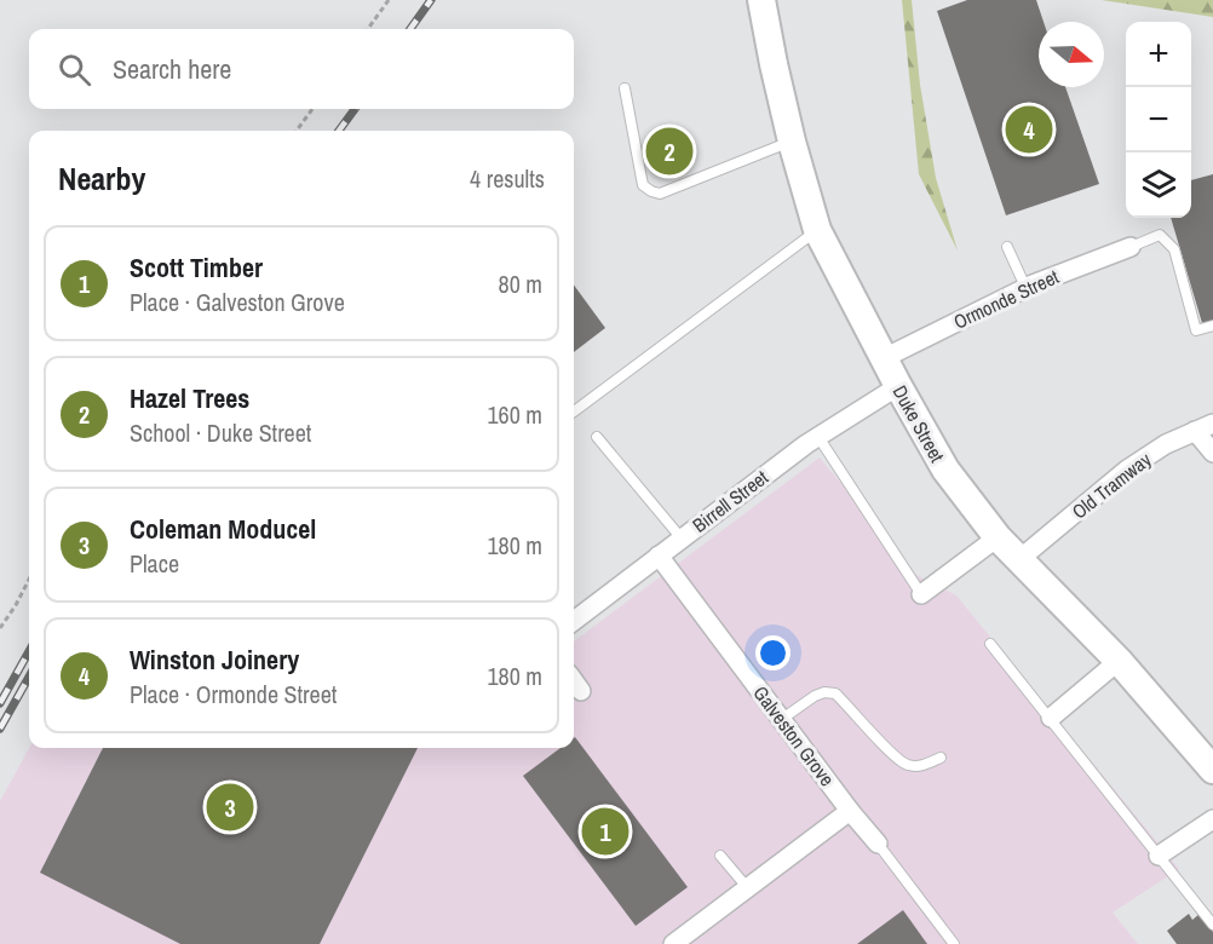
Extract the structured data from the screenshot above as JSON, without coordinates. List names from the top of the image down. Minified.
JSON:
{"streets":{"street":["Ormonde Street","Duke Street","Old Tramway","Birrell Street","Galveston Grove"]},"crossings":[["Ormonde Street","Duke Street"],["Duke Street","Old Tramway"],["Duke Street","Birrell Street"],["Birrell Street","Galveston Grove"]],"north":"right","page":{"map_buttons":["+","−"],"search":"Search here","pins":["4","2","3","1"],"heading":["Nearby","4 results"],"list":[{"mark":"1","name":"Scott Timber","note":"Place · Galveston Grove","value":"80 m"},{"mark":"2","name":"Hazel Trees","note":"School · Duke Street","value":"160 m"},{"mark":"3","name":"Coleman Moducel","note":"Place","value":"180 m"},{"mark":"4","name":"Winston Joinery","note":"Place · Ormonde Street","value":"180 m"}]}}
